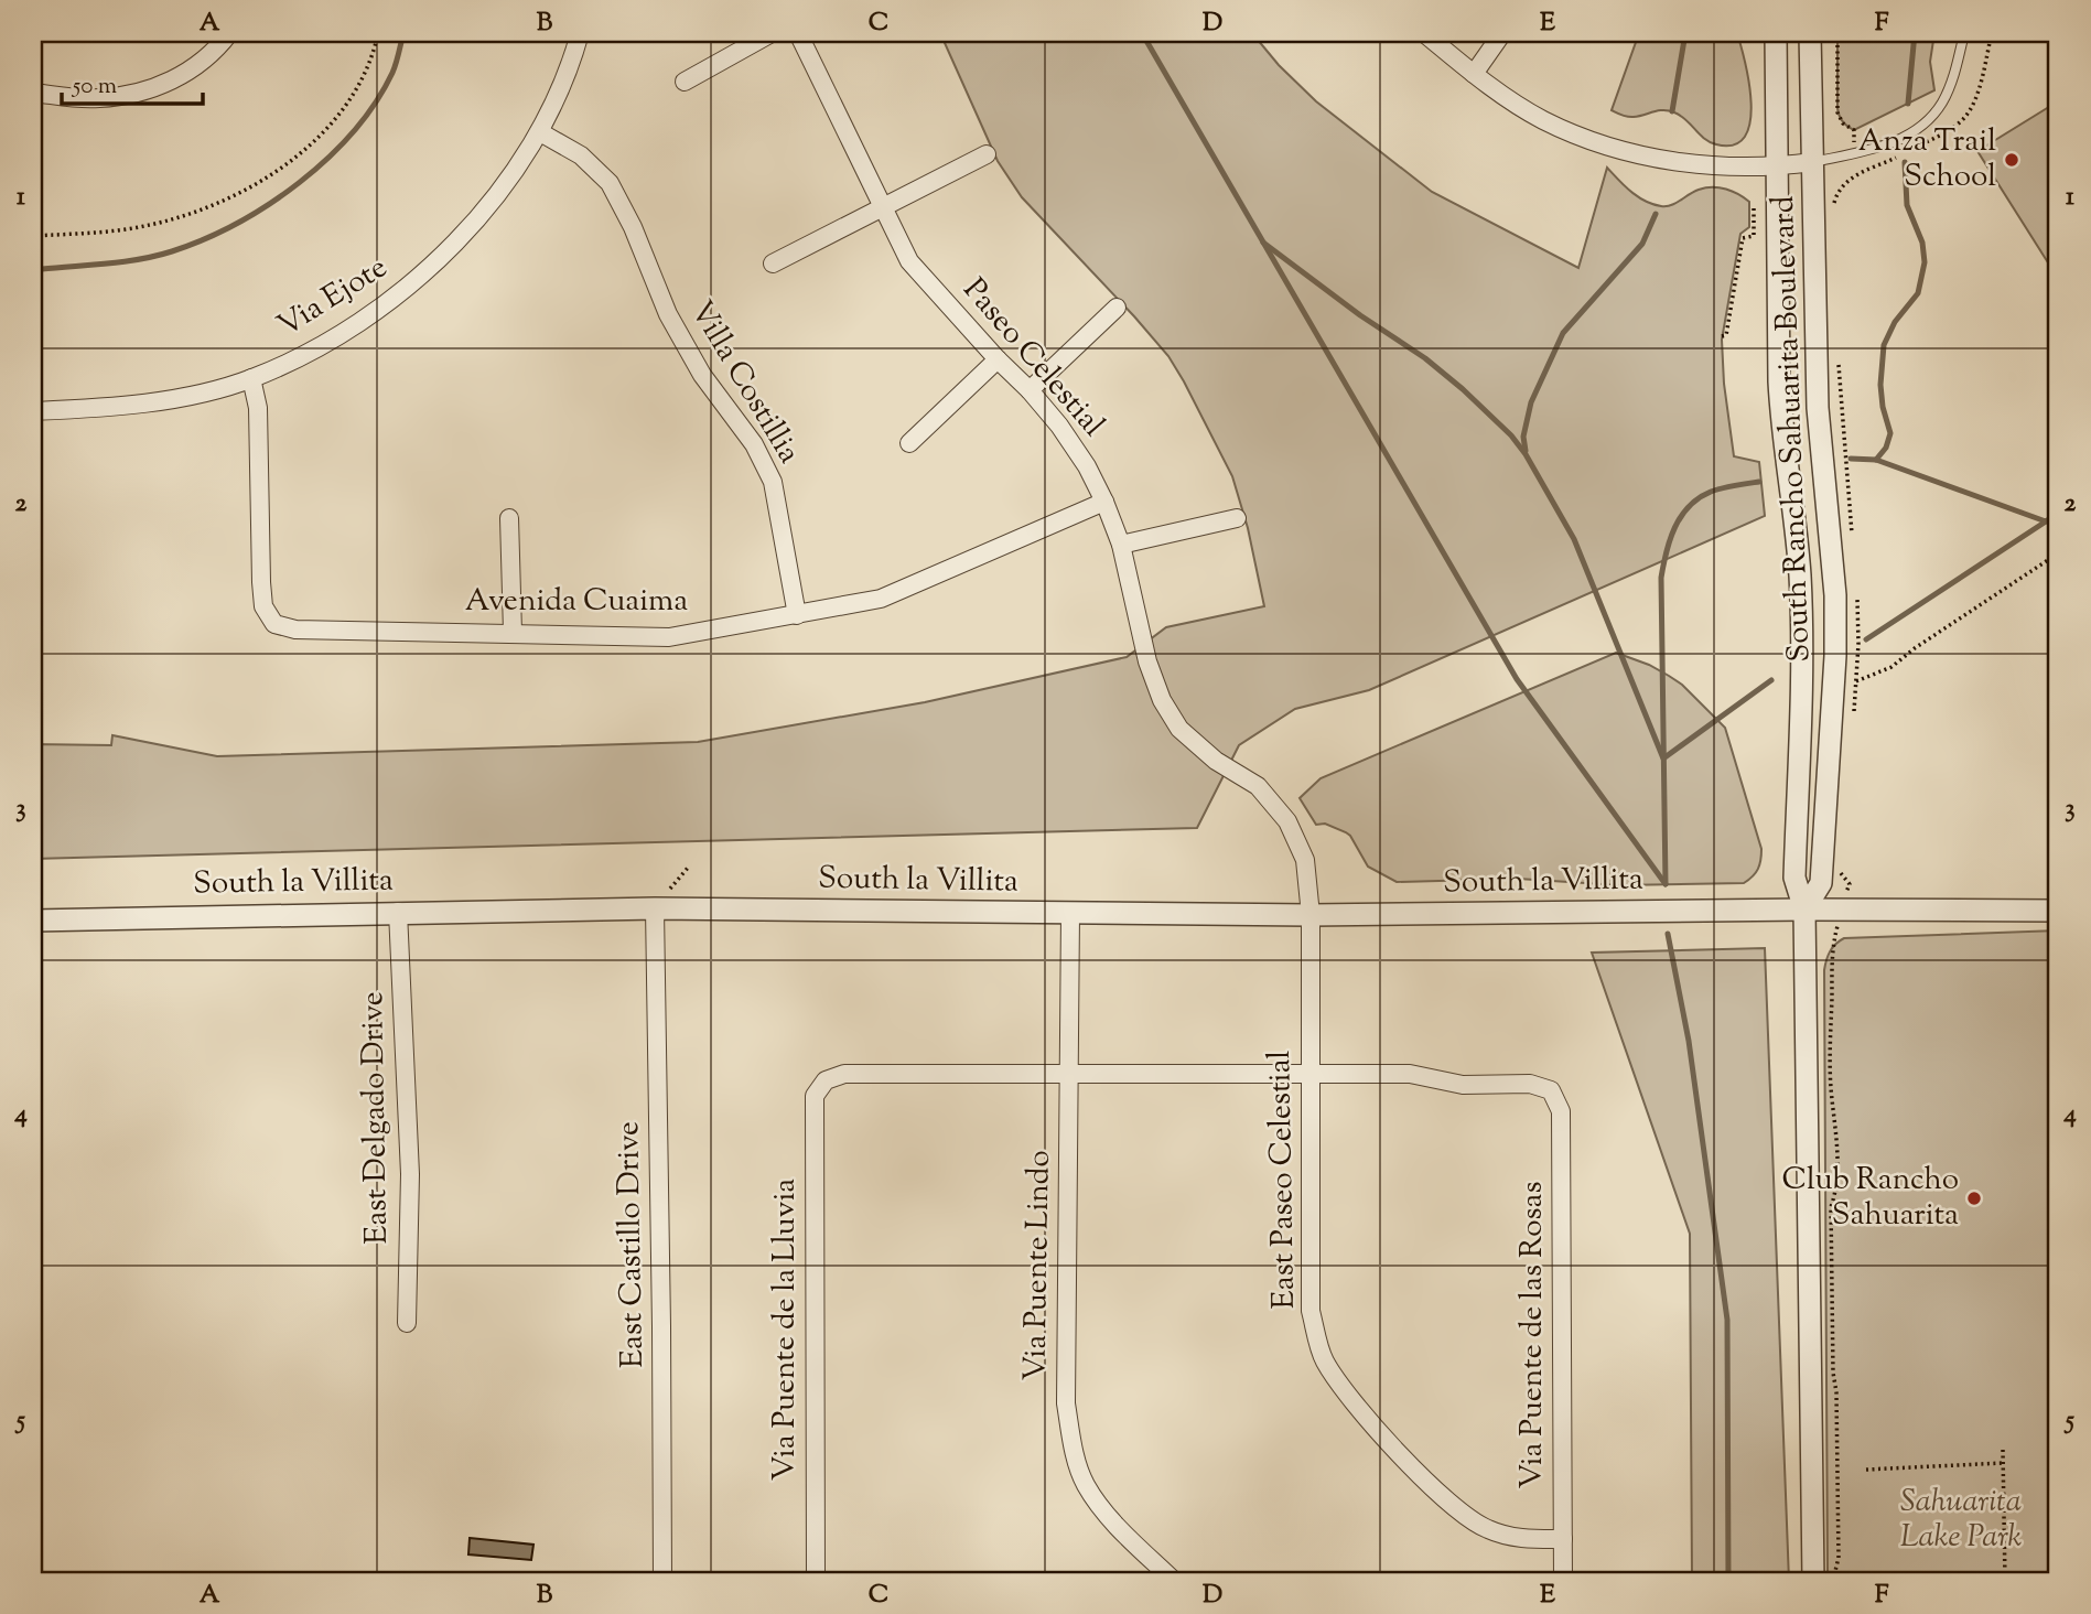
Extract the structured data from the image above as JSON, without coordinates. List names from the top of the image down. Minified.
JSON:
{"streets":{"street":["Via Ejote","Paseo Celestial","Villa Costillia","South Rancho Sahuarita Boulevard","Avenida Cuaima","South la Villita","East Delgado Drive","East Paseo Celestial","East Castillo Drive","Via Puente Lindo","Via Puente de la Lluvia","Via Puente de las Rosas"]},"crossings":[["Via Ejote","Villa Costillia"],["Via Ejote","Avenida Cuaima"],["Paseo Celestial","Avenida Cuaima"],["Paseo Celestial","South la Villita"],["Paseo Celestial","East Paseo Celestial"],["Villa Costillia","Avenida Cuaima"],["South Rancho Sahuarita Boulevard","South la Villita"],["South la Villita","East Delgado Drive"],["South la Villita","East Paseo Celestial"],["South la Villita","East Castillo Drive"],["South la Villita","Via Puente Lindo"],["East Paseo Celestial","Via Puente de las Rosas"],["Via Puente Lindo","Via Puente de la Lluvia"]],"parks":["Sahuarita Lake Park"],"places":["Anza Trail School","Club Rancho Sahuarita"],"scale_bar":"50 m","grid":{"columns":["A","B","C","D","E","F"],"rows":["1","2","3","4","5"]}}
